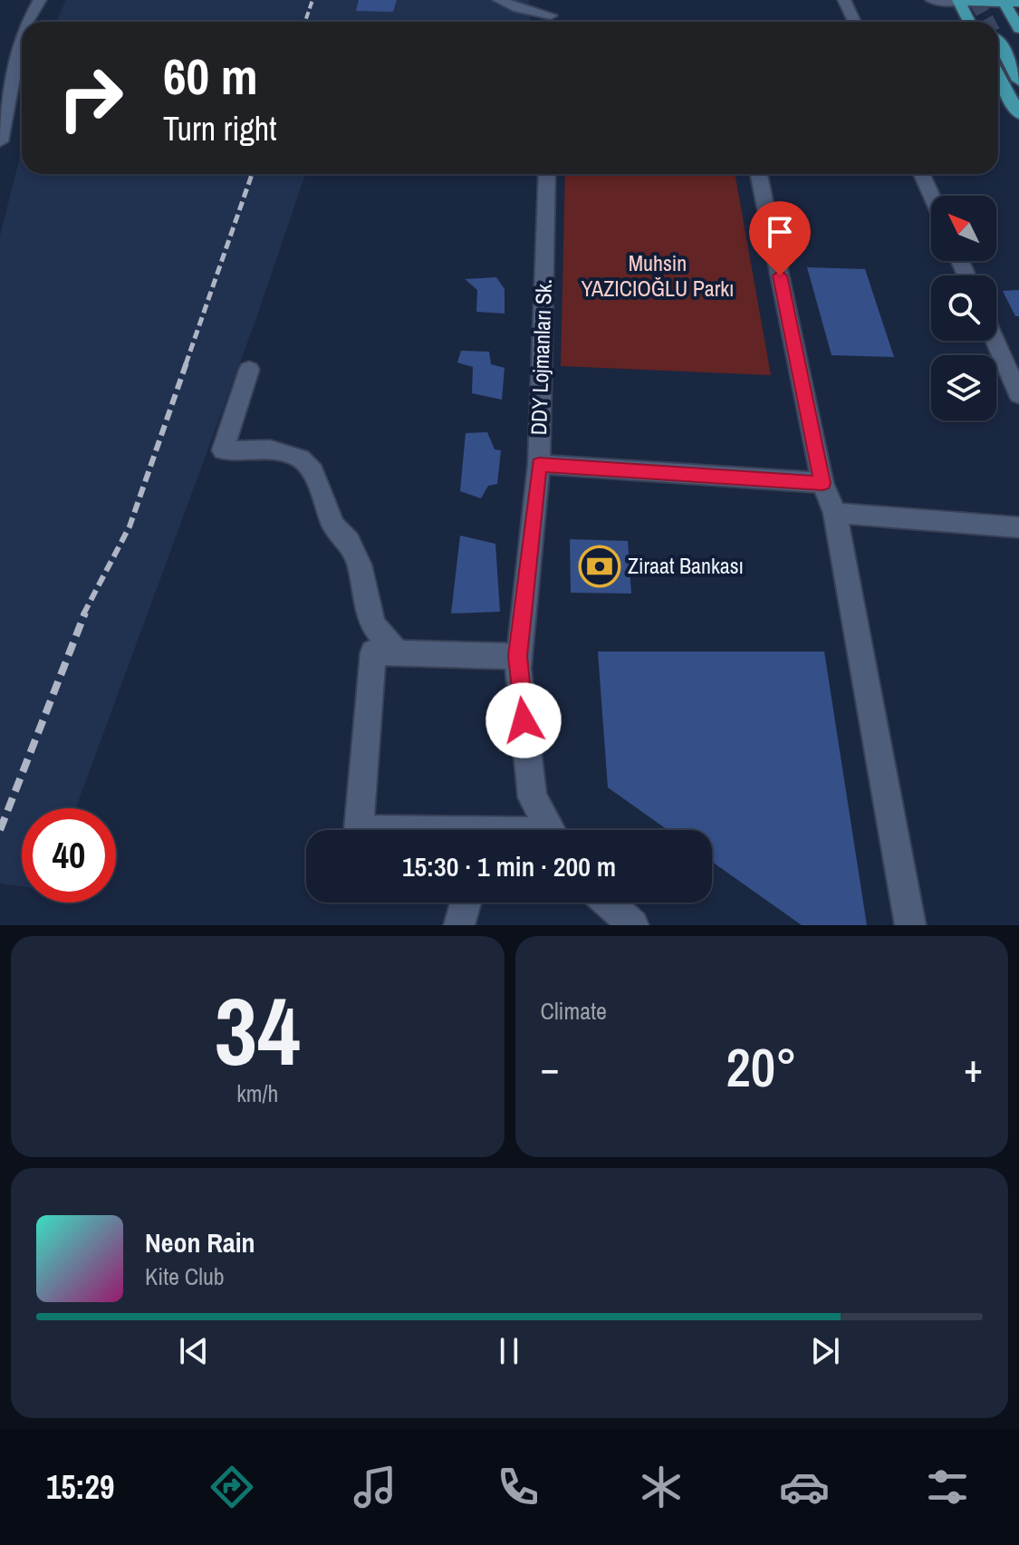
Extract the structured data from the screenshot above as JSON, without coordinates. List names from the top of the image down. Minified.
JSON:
{"streets":{"street":["DDY Lojmanları Sk."]},"parks":["Muhsin YAZICIOĞLU Parkı"],"places":{"bank":["Ziraat Bankası"]},"north":"top left","page":{"turn":["60 m","Turn right"],"limit":"40","trip":"15:30 · 1 min · 200 m","tile":[["34","km/h"],"Climate"],"heat":["−","20°","+"],"song":["Neon Rain","Kite Club"],"tabs":"15:29"}}
